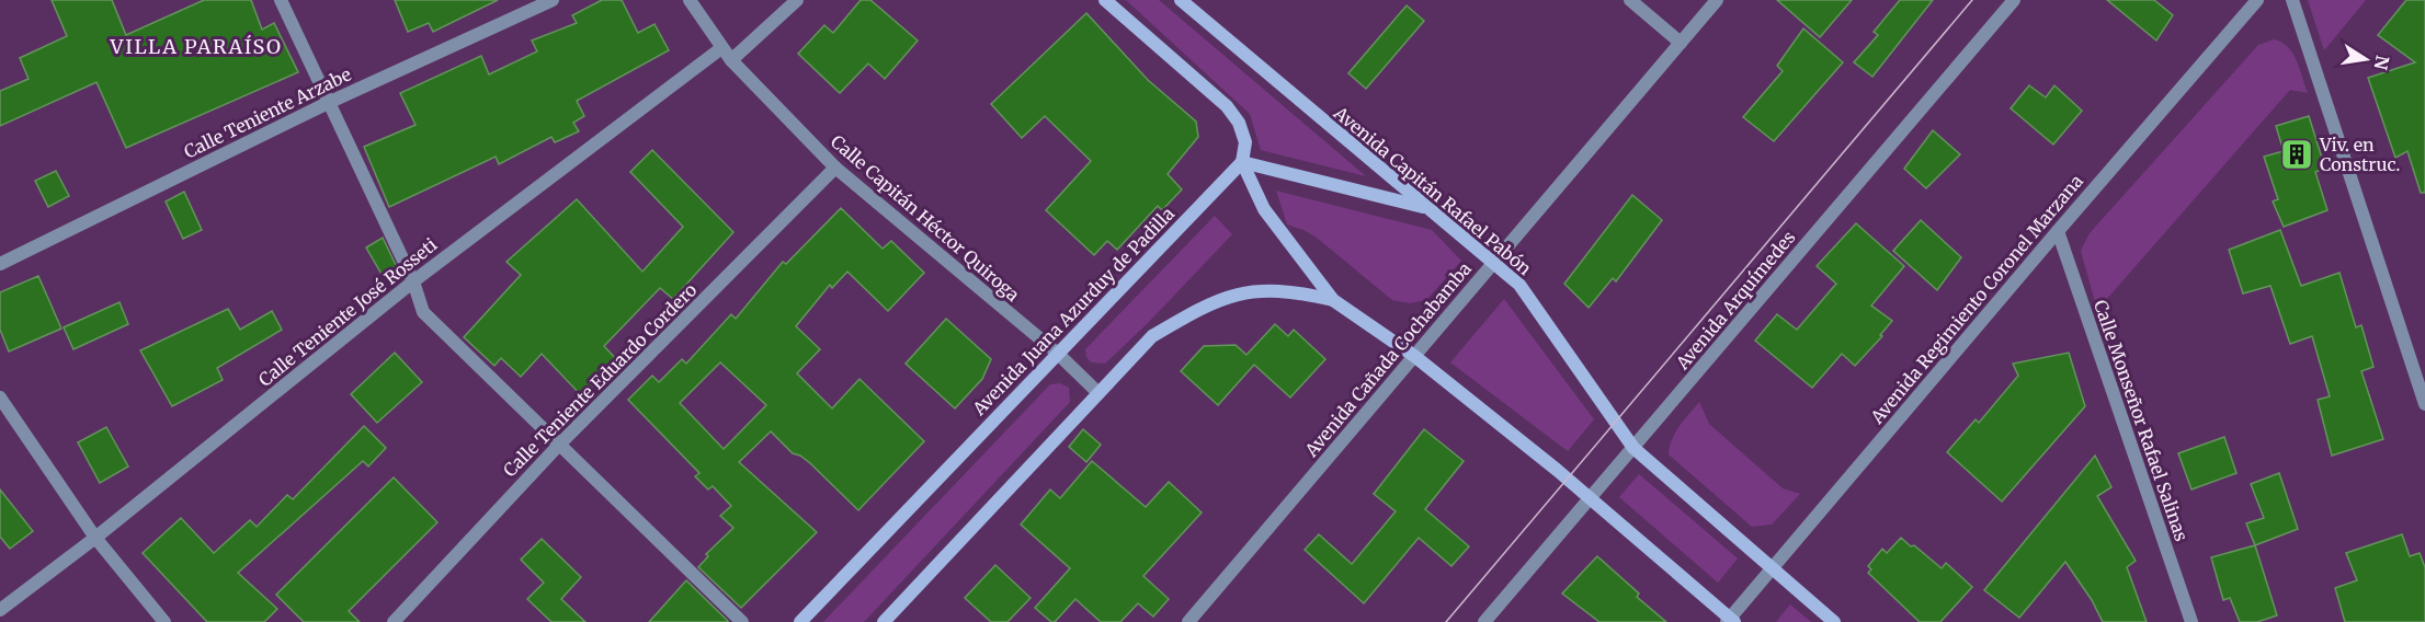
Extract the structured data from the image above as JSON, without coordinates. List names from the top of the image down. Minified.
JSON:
{"streets":{"main road":["Avenida Capitán Rafael Pabón","Avenida Juana Azurduy de Padilla"],"street":["Calle Teniente Arzabe","Calle Capitán Héctor Quiroga","Avenida Regimiento Coronel Marzana","Avenida Arquímedes","Calle Teniente José Rosseti","Avenida Cañada Cochabamba","Calle Teniente Eduardo Cordero","Calle Monseñor Rafael Salinas"]},"crossings":[["Avenida Capitán Rafael Pabón","Avenida Regimiento Coronel Marzana"],["Avenida Capitán Rafael Pabón","Avenida Arquímedes"],["Avenida Capitán Rafael Pabón","Avenida Cañada Cochabamba"],["Calle Capitán Héctor Quiroga","Avenida Juana Azurduy de Padilla"],["Calle Capitán Héctor Quiroga","Calle Teniente José Rosseti"],["Calle Capitán Héctor Quiroga","Calle Teniente Eduardo Cordero"],["Avenida Regimiento Coronel Marzana","Calle Monseñor Rafael Salinas"]],"districts":["VILLA PARAÍSO"],"places":{"building":["Viv. en Construc."]},"north":"right"}
